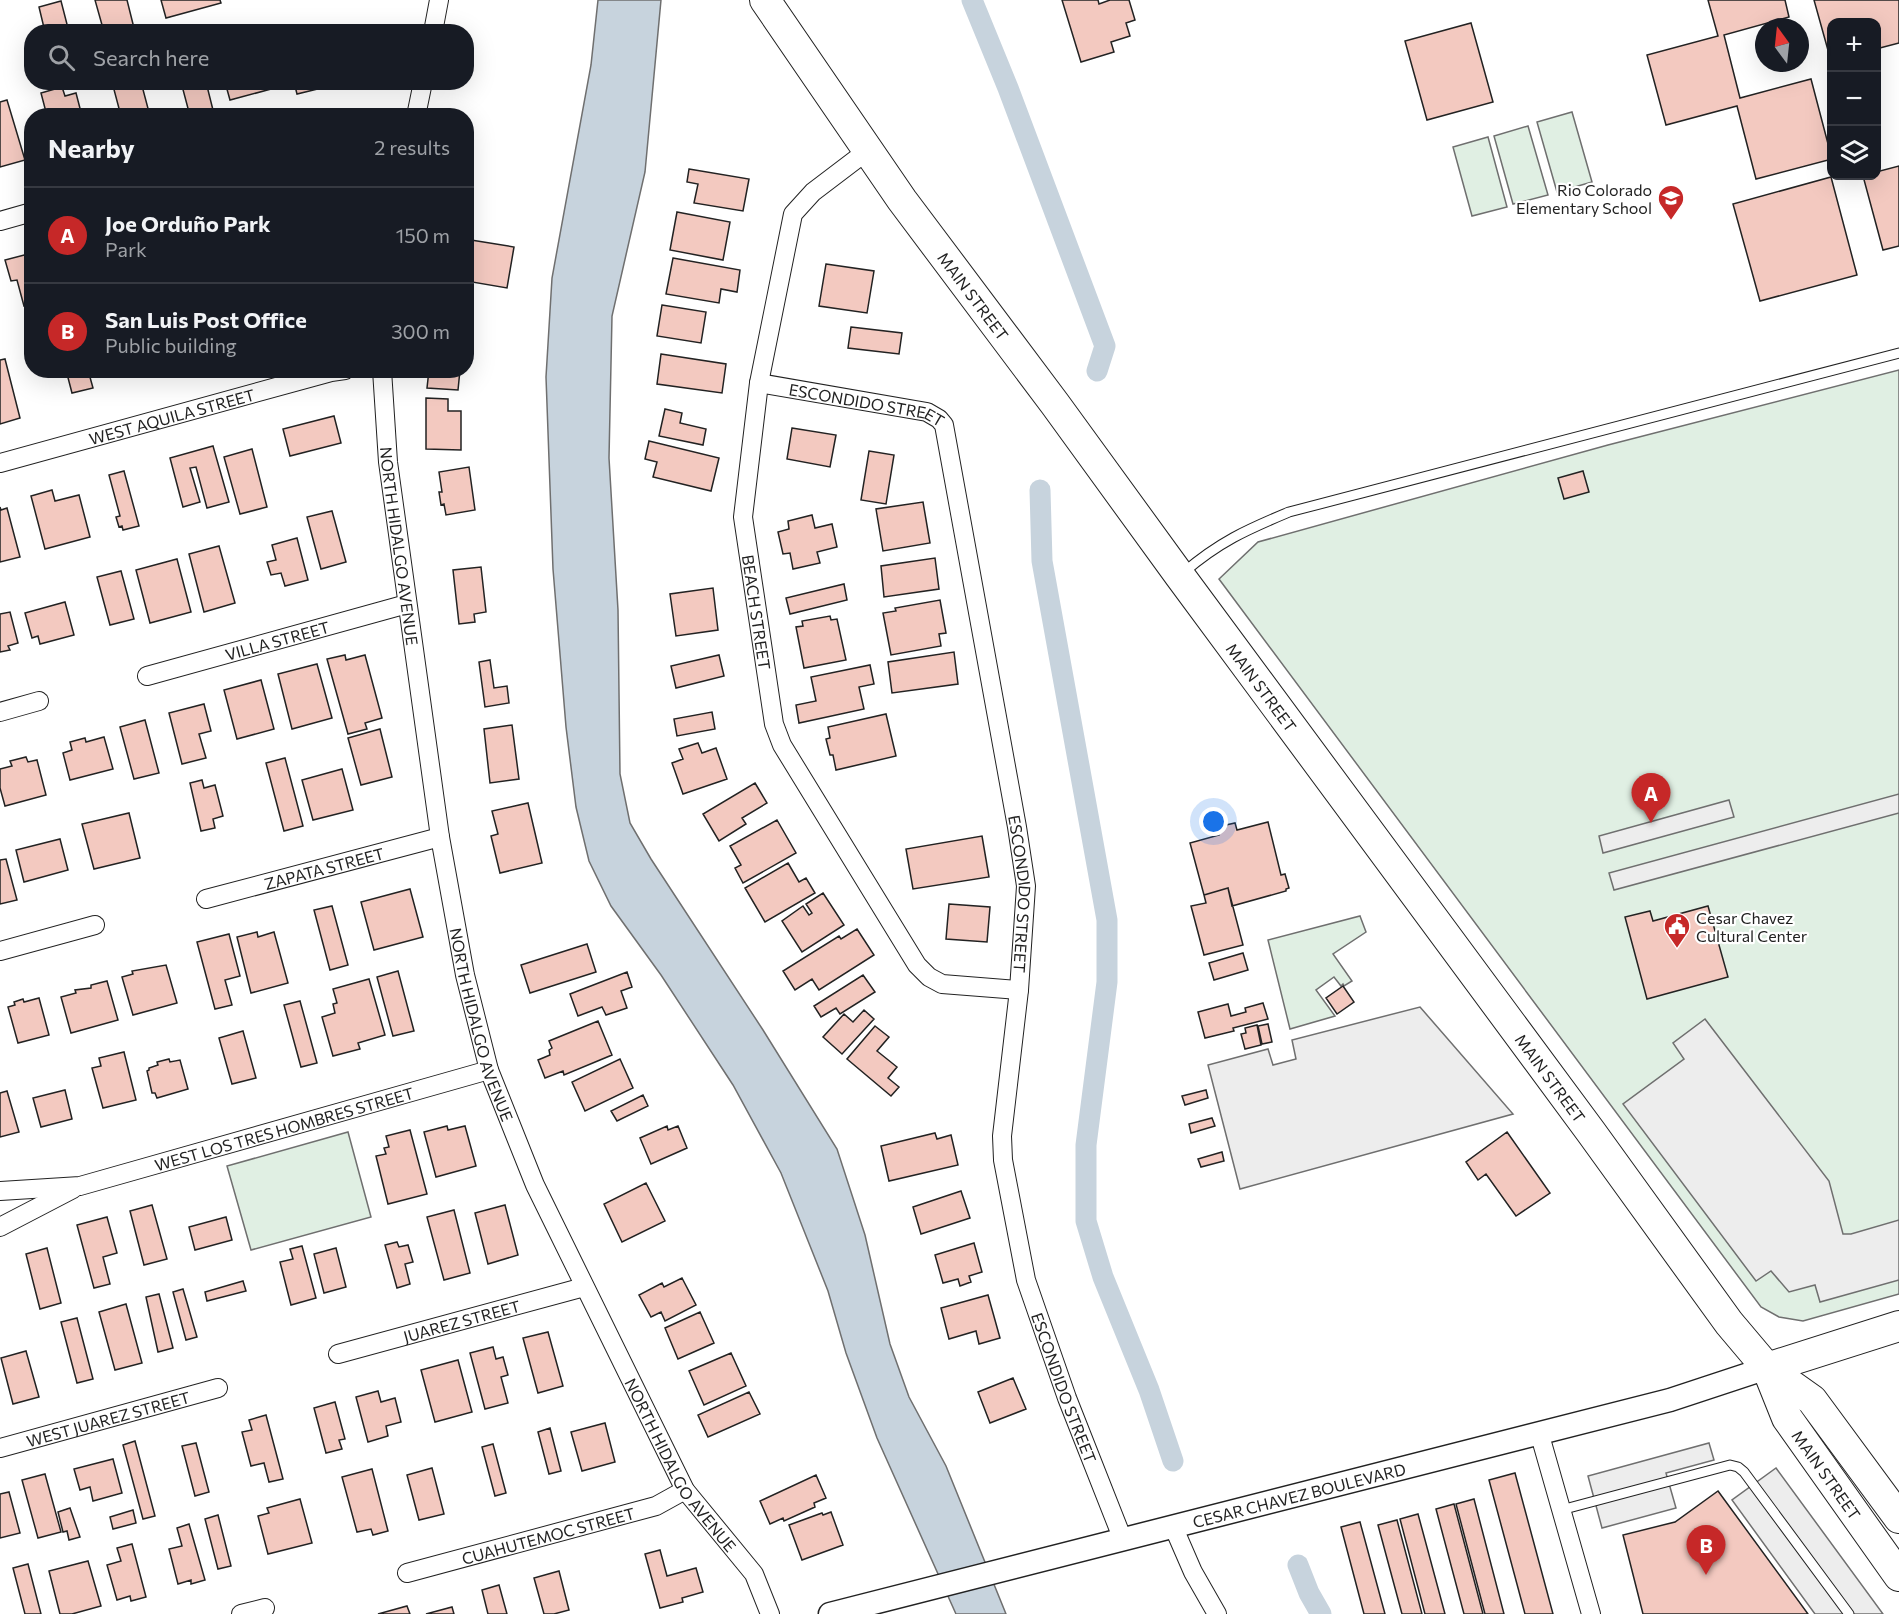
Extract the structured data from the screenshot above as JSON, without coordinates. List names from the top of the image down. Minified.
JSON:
{"streets":{"highway":["MAIN STREET"],"street":["ESCONDIDO STREET","WEST AQUILA STREET","NORTH HIDALGO AVENUE","BEACH STREET","VILLA STREET","ZAPATA STREET","WEST LOS TRES HOMBRES STREET","JUAREZ STREET","WEST JUAREZ STREET","CESAR CHAVEZ BOULEVARD","CUAHUTEMOC STREET"]},"crossings":[["MAIN STREET","BEACH STREET"],["MAIN STREET","CESAR CHAVEZ BOULEVARD"],["ESCONDIDO STREET","BEACH STREET"],["ESCONDIDO STREET","CESAR CHAVEZ BOULEVARD"],["NORTH HIDALGO AVENUE","VILLA STREET"],["NORTH HIDALGO AVENUE","ZAPATA STREET"],["NORTH HIDALGO AVENUE","WEST LOS TRES HOMBRES STREET"],["NORTH HIDALGO AVENUE","JUAREZ STREET"],["NORTH HIDALGO AVENUE","CUAHUTEMOC STREET"]],"places":{"school or university":["Rio Colorado Elementary School"],"public building":["Cesar Chavez Cultural Center"]},"north":"top","page":{"map_buttons":["+","−"],"search":"Search here","heading":["Nearby","2 results"],"list":[{"mark":"A","name":"Joe Orduño Park","note":"Park","value":"150 m"},{"mark":"B","name":"San Luis Post Office","note":"Public building","value":"300 m"}],"pins":["A","B"]}}
